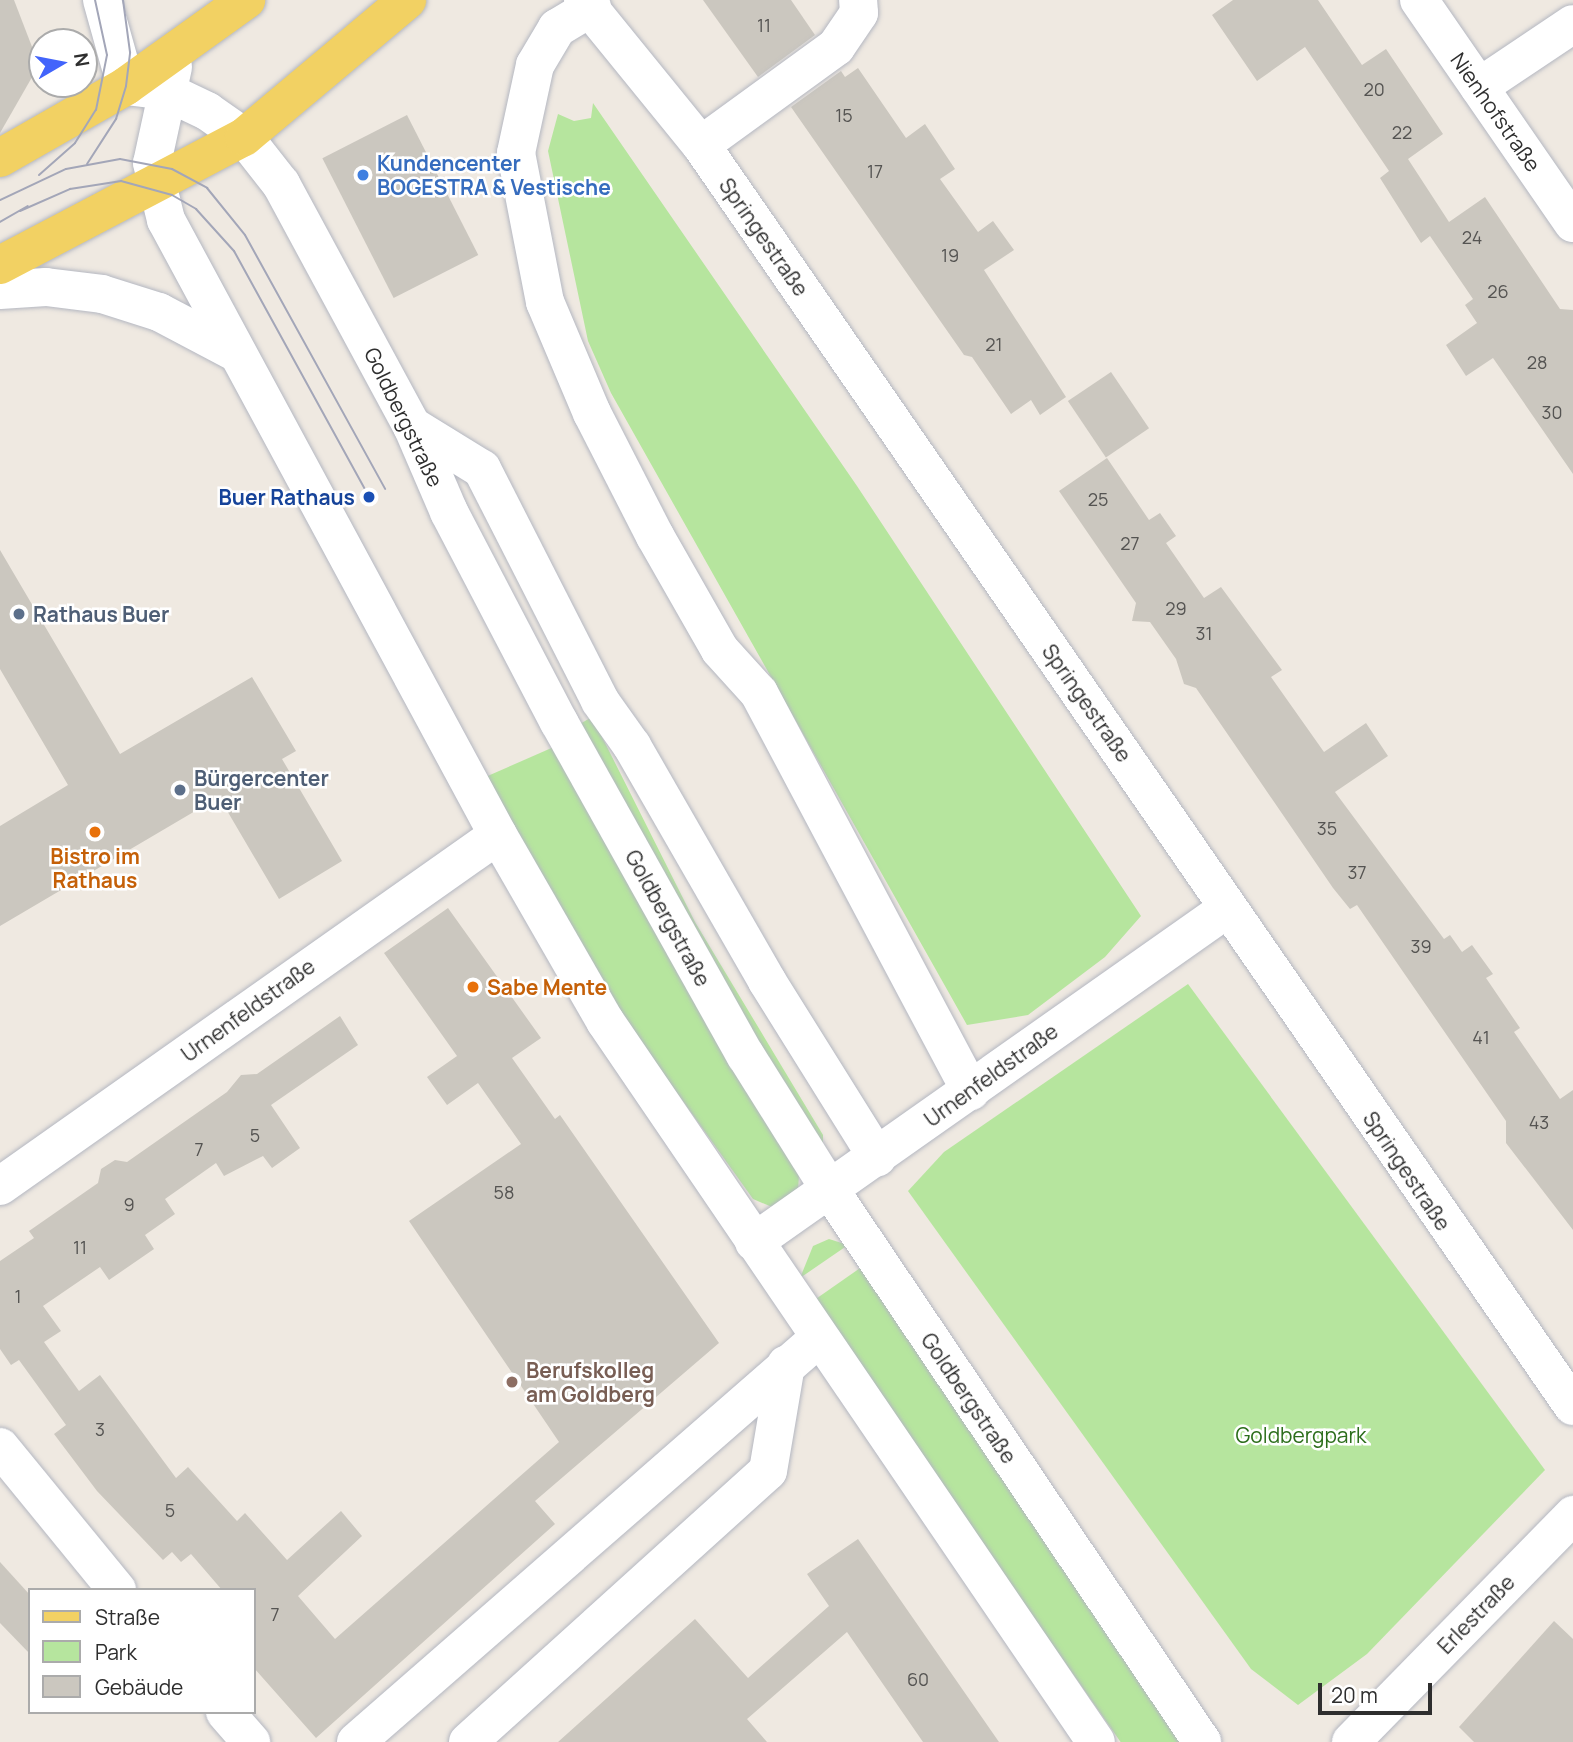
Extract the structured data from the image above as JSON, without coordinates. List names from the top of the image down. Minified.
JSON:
{"streets":{"street":["Nienhofstraße","Springestraße","Goldbergstraße","Urnenfeldstraße","Erlestraße"]},"crossings":[["Springestraße","Urnenfeldstraße"],["Goldbergstraße","Urnenfeldstraße"]],"parks":["Goldbergpark"],"places":["Kundencenter BOGESTRA & Vestische","Buer Rathaus","Rathaus Buer","Bürgercenter Buer","Bistro im Rathaus","Sabe Mente","Berufskolleg am Goldberg"],"house_numbers":["11","20","15","22","17","24","19","26","21","28","30","25","27","29","31","35","37","39","41","43","5","7","58","9","11","1","3","5","7","60"],"legend":["Straße","Park","Gebäude"],"scale_bar":"20 m","north":"right"}
